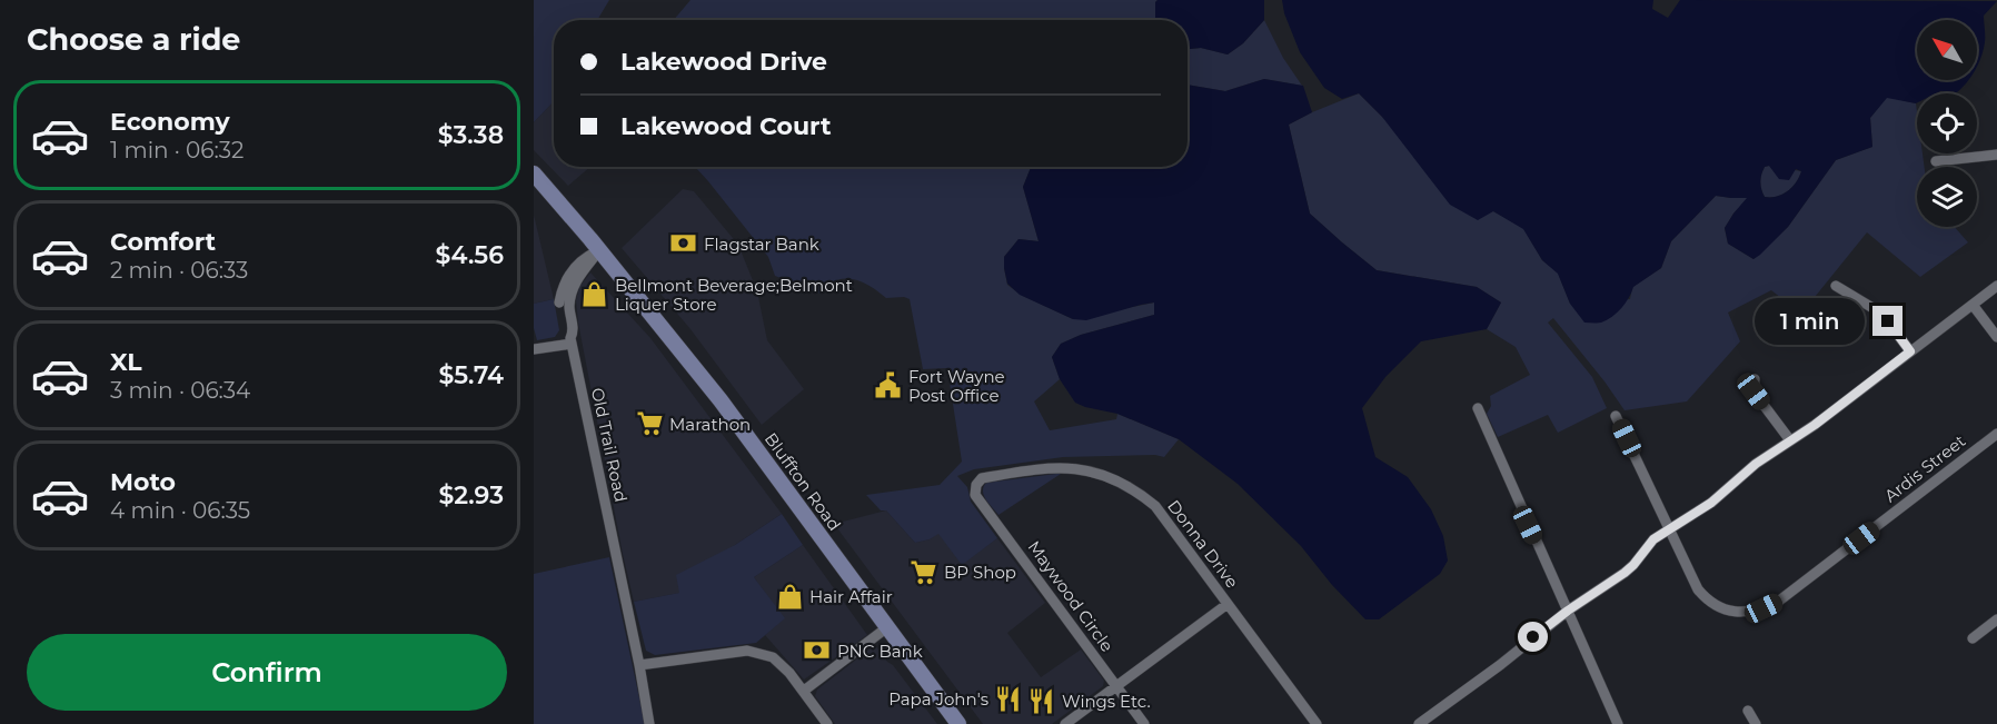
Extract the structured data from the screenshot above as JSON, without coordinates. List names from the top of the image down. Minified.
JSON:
{"streets":{"main road":["Bluffton Road"],"street":["Old Trail Road","Ardis Street","Donna Drive","Maywood Circle"]},"crossings":[["Old Trail Road","Bluffton Road"],["Donna Drive","Maywood Circle"]],"places":{"bank":["Flagstar Bank","PNC Bank"],"shop":["Bellmont Beverage;Belmont Liquer Store","Hair Affair"],"public building":["Fort Wayne Post Office"],"supermarket":["Marathon","BP Shop"],"restaurant":["Papa John's","Wings Etc."]},"north":"top left","page":{"heading":"Choose a ride","banner":["Lakewood Drive","Lakewood Court"],"list":[{"name":"Economy","note":"1 min · 06:32","value":"$3.38"},{"name":"Comfort","note":"2 min · 06:33","value":"$4.56"},{"name":"XL","note":"3 min · 06:34","value":"$5.74"},{"name":"Moto","note":"4 min · 06:35","value":"$2.93"}],"bubble":"1 min","buttons":"Confirm"}}
